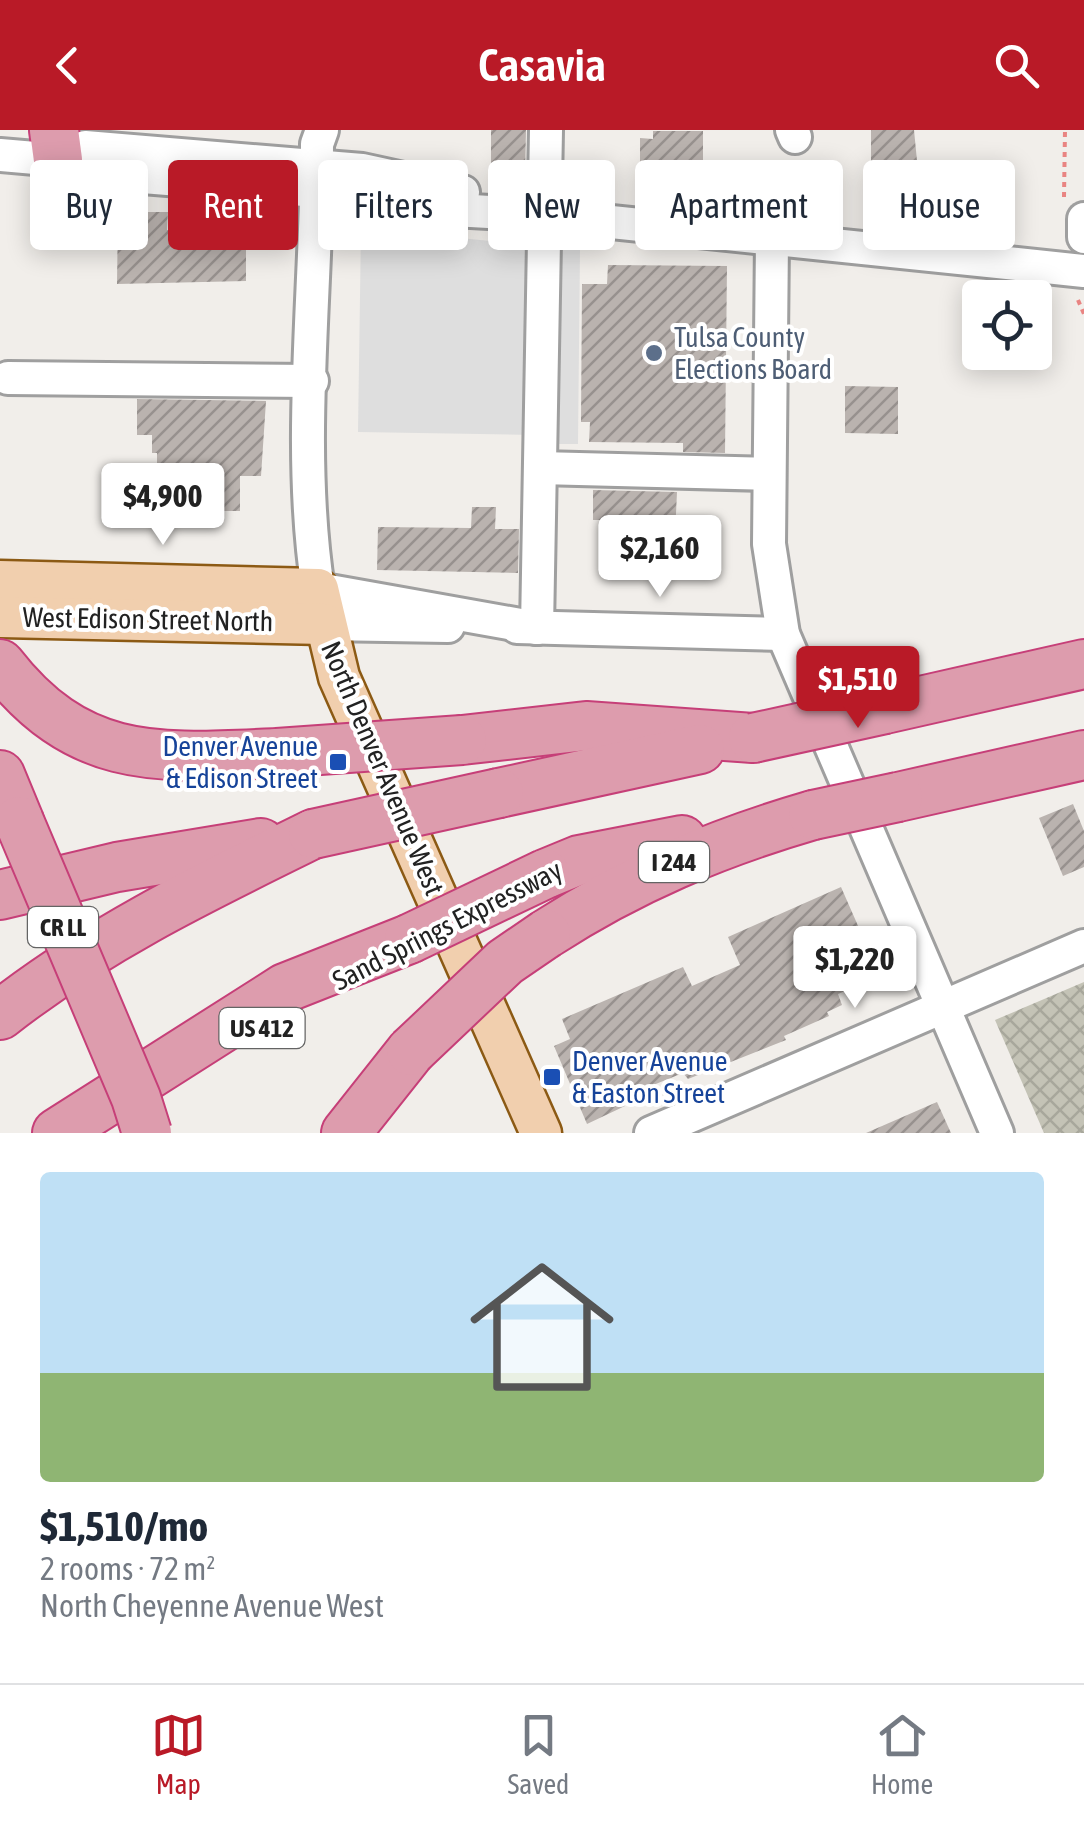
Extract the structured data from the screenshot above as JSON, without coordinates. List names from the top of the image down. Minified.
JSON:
{"streets":{"highway":["I 244","Sand Springs Expressway","CR LL","US 412"],"main road":["West Edison Street North","North Denver Avenue West"]},"crossings":[["West Edison Street North","North Denver Avenue West"],["I 244","Sand Springs Expressway"]],"places":{"other":["Tulsa County Elections Board"],"transit":["Denver Avenue & Edison Street","Denver Avenue & Easton Street"]},"page":{"header":"Casavia","chip":["Buy","Rent","Filters","New","Apartment","House"],"price":["$4,900","$2,160","$1,510","$1,220"],"list":[{"name":"$1,510/mo","note":"2 rooms · 72 m² · North Cheyenne Avenue West"}],"tabs":["Map","Saved","Home"]}}
